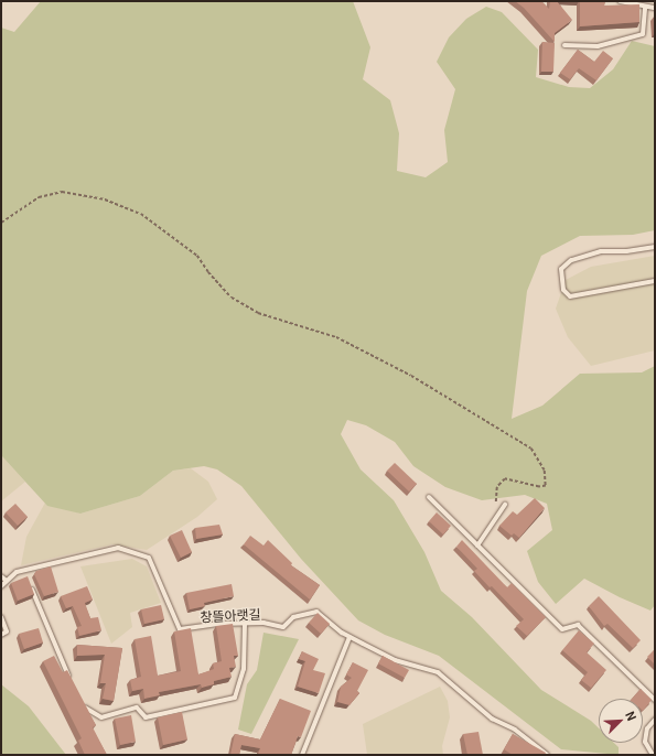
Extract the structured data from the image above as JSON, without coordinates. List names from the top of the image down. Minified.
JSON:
{"streets":{"lane":["창뜰아랫길"]},"north":"top right"}
